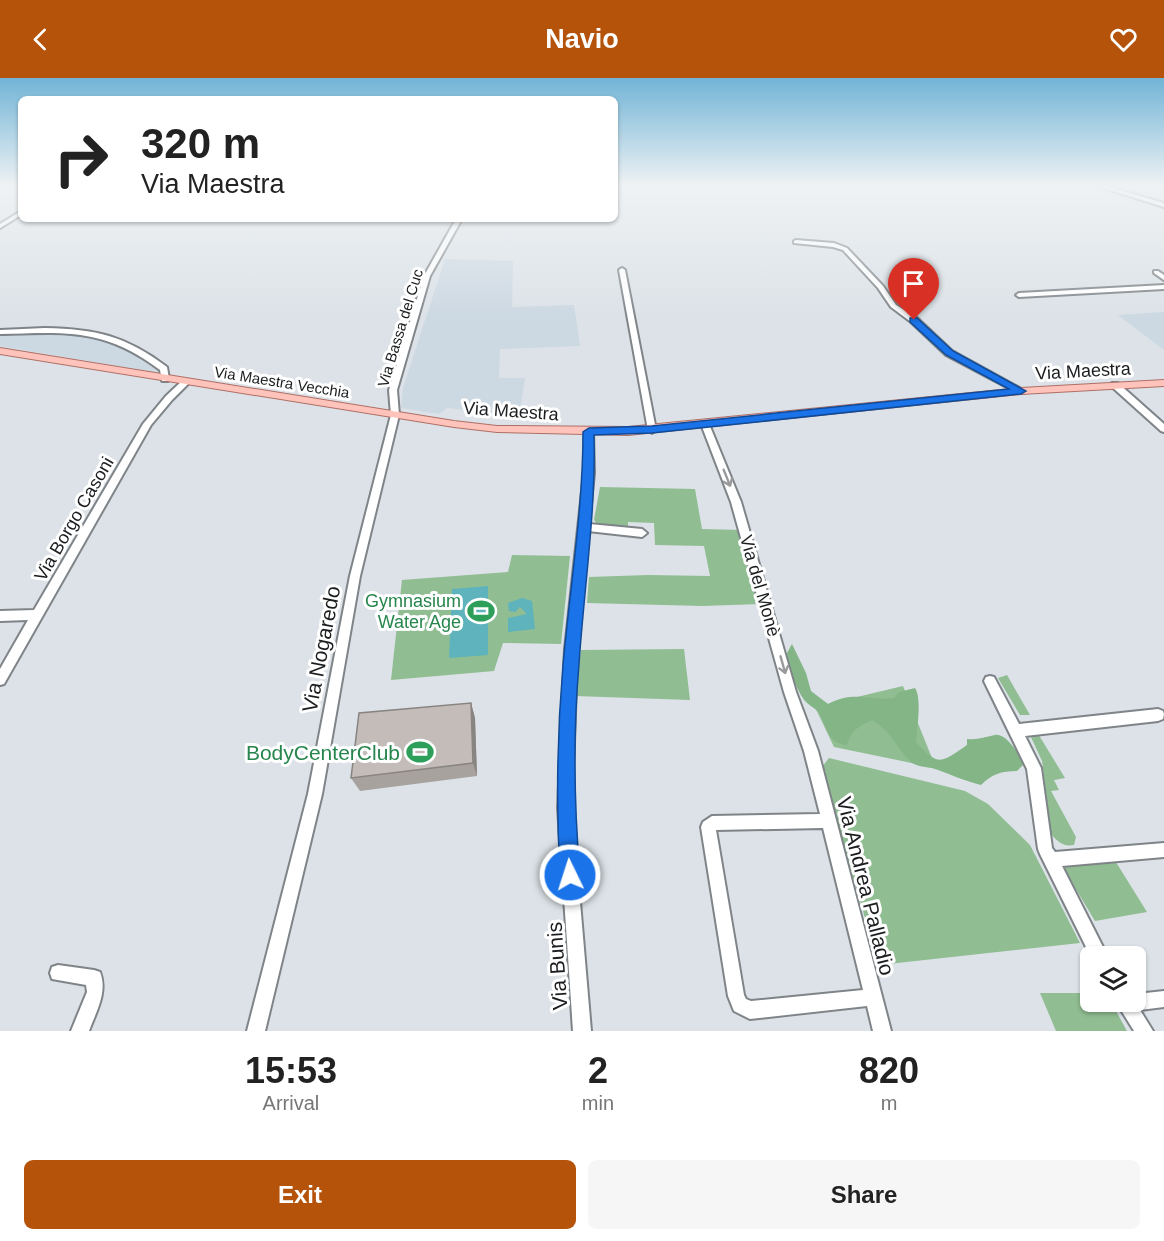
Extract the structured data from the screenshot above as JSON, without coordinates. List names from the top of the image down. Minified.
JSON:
{"streets":{"main road":["Via Maestra","Via Maestra Vecchia"],"street":["Via Bassa del Cuc","Via Borgo Casoni","Via del Monè","Via Nogaredo","Via Andrea Palladio","Via Bunis"]},"crossings":[["Via Bassa del Cuc","Via Maestra"],["Via Bassa del Cuc","Via Maestra Vecchia"],["Via Bassa del Cuc","Via Nogaredo"],["Via Maestra","Via Maestra Vecchia"],["Via Maestra","Via del Monè"],["Via Maestra","Via Nogaredo"],["Via Maestra","Via Bunis"],["Via Maestra Vecchia","Via Borgo Casoni"],["Via Maestra Vecchia","Via Nogaredo"],["Via del Monè","Via Andrea Palladio"]],"one_way":["Via del Monè"],"places":{"sports":["Gymnasium Water Age","BodyCenterClub"]},"page":{"header":"Navio","turn":["320 m","Via Maestra"],"eta":["15:53","Arrival","2","min","820","m"],"buttons":["Exit","Share"]}}
